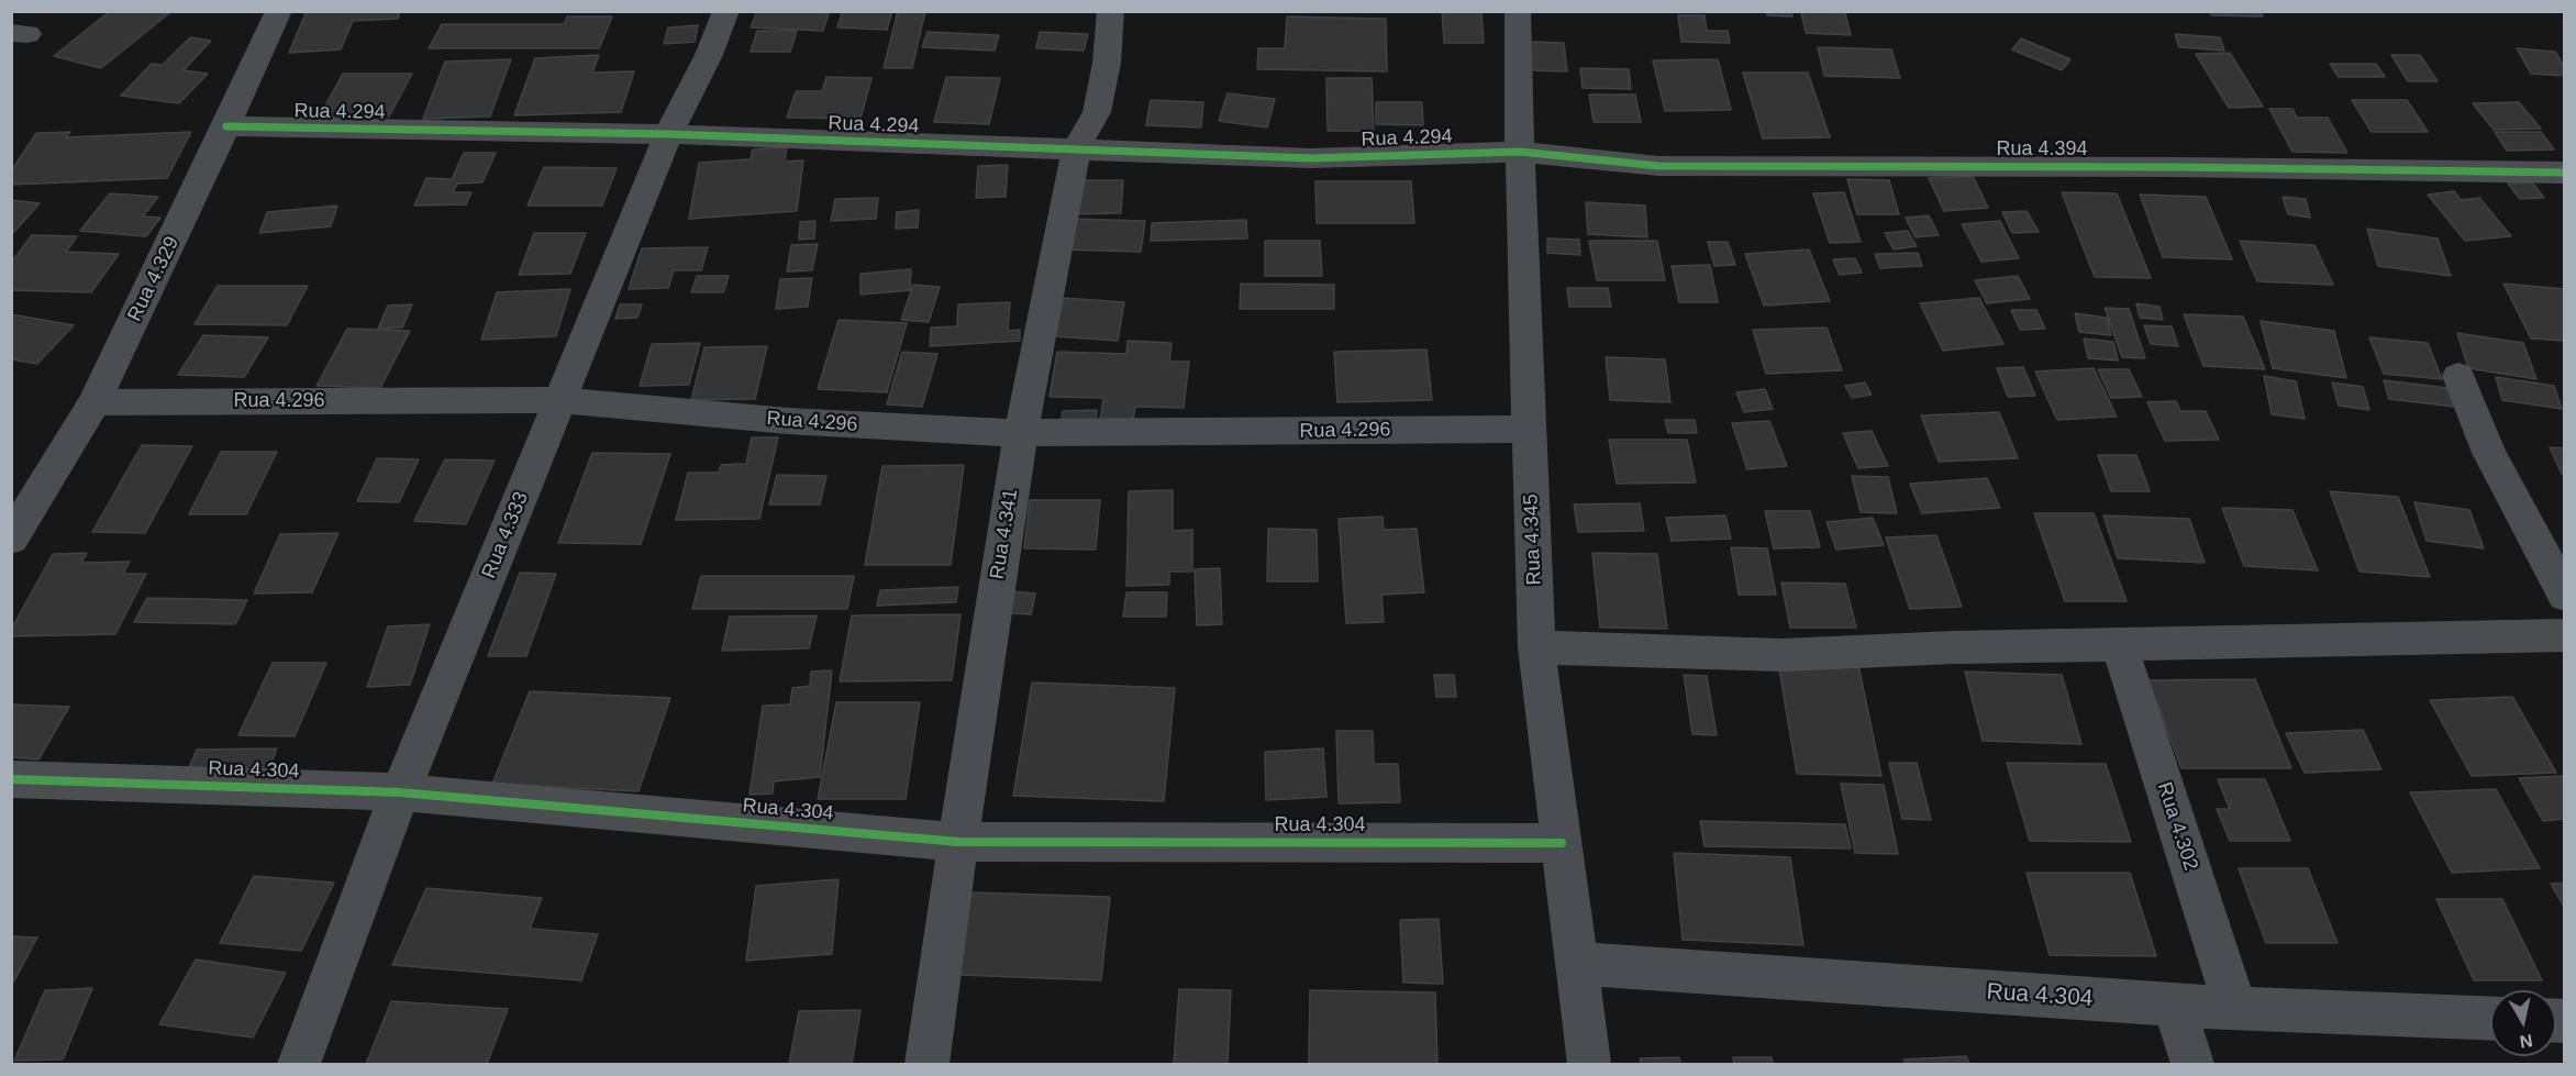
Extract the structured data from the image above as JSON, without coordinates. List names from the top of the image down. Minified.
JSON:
{"streets":{"street":["Rua 4.294","Rua 4.394","Rua 4.329","Rua 4.296","Rua 4.341","Rua 4.333","Rua 4.345","Rua 4.304","Rua 4.302"]},"crossings":[["Rua 4.294","Rua 4.394"],["Rua 4.294","Rua 4.329"],["Rua 4.294","Rua 4.341"],["Rua 4.294","Rua 4.333"],["Rua 4.294","Rua 4.345"],["Rua 4.394","Rua 4.345"],["Rua 4.329","Rua 4.296"],["Rua 4.296","Rua 4.341"],["Rua 4.296","Rua 4.333"],["Rua 4.296","Rua 4.345"],["Rua 4.341","Rua 4.304"],["Rua 4.333","Rua 4.304"],["Rua 4.345","Rua 4.304"],["Rua 4.304","Rua 4.302"]],"north":"bottom"}
